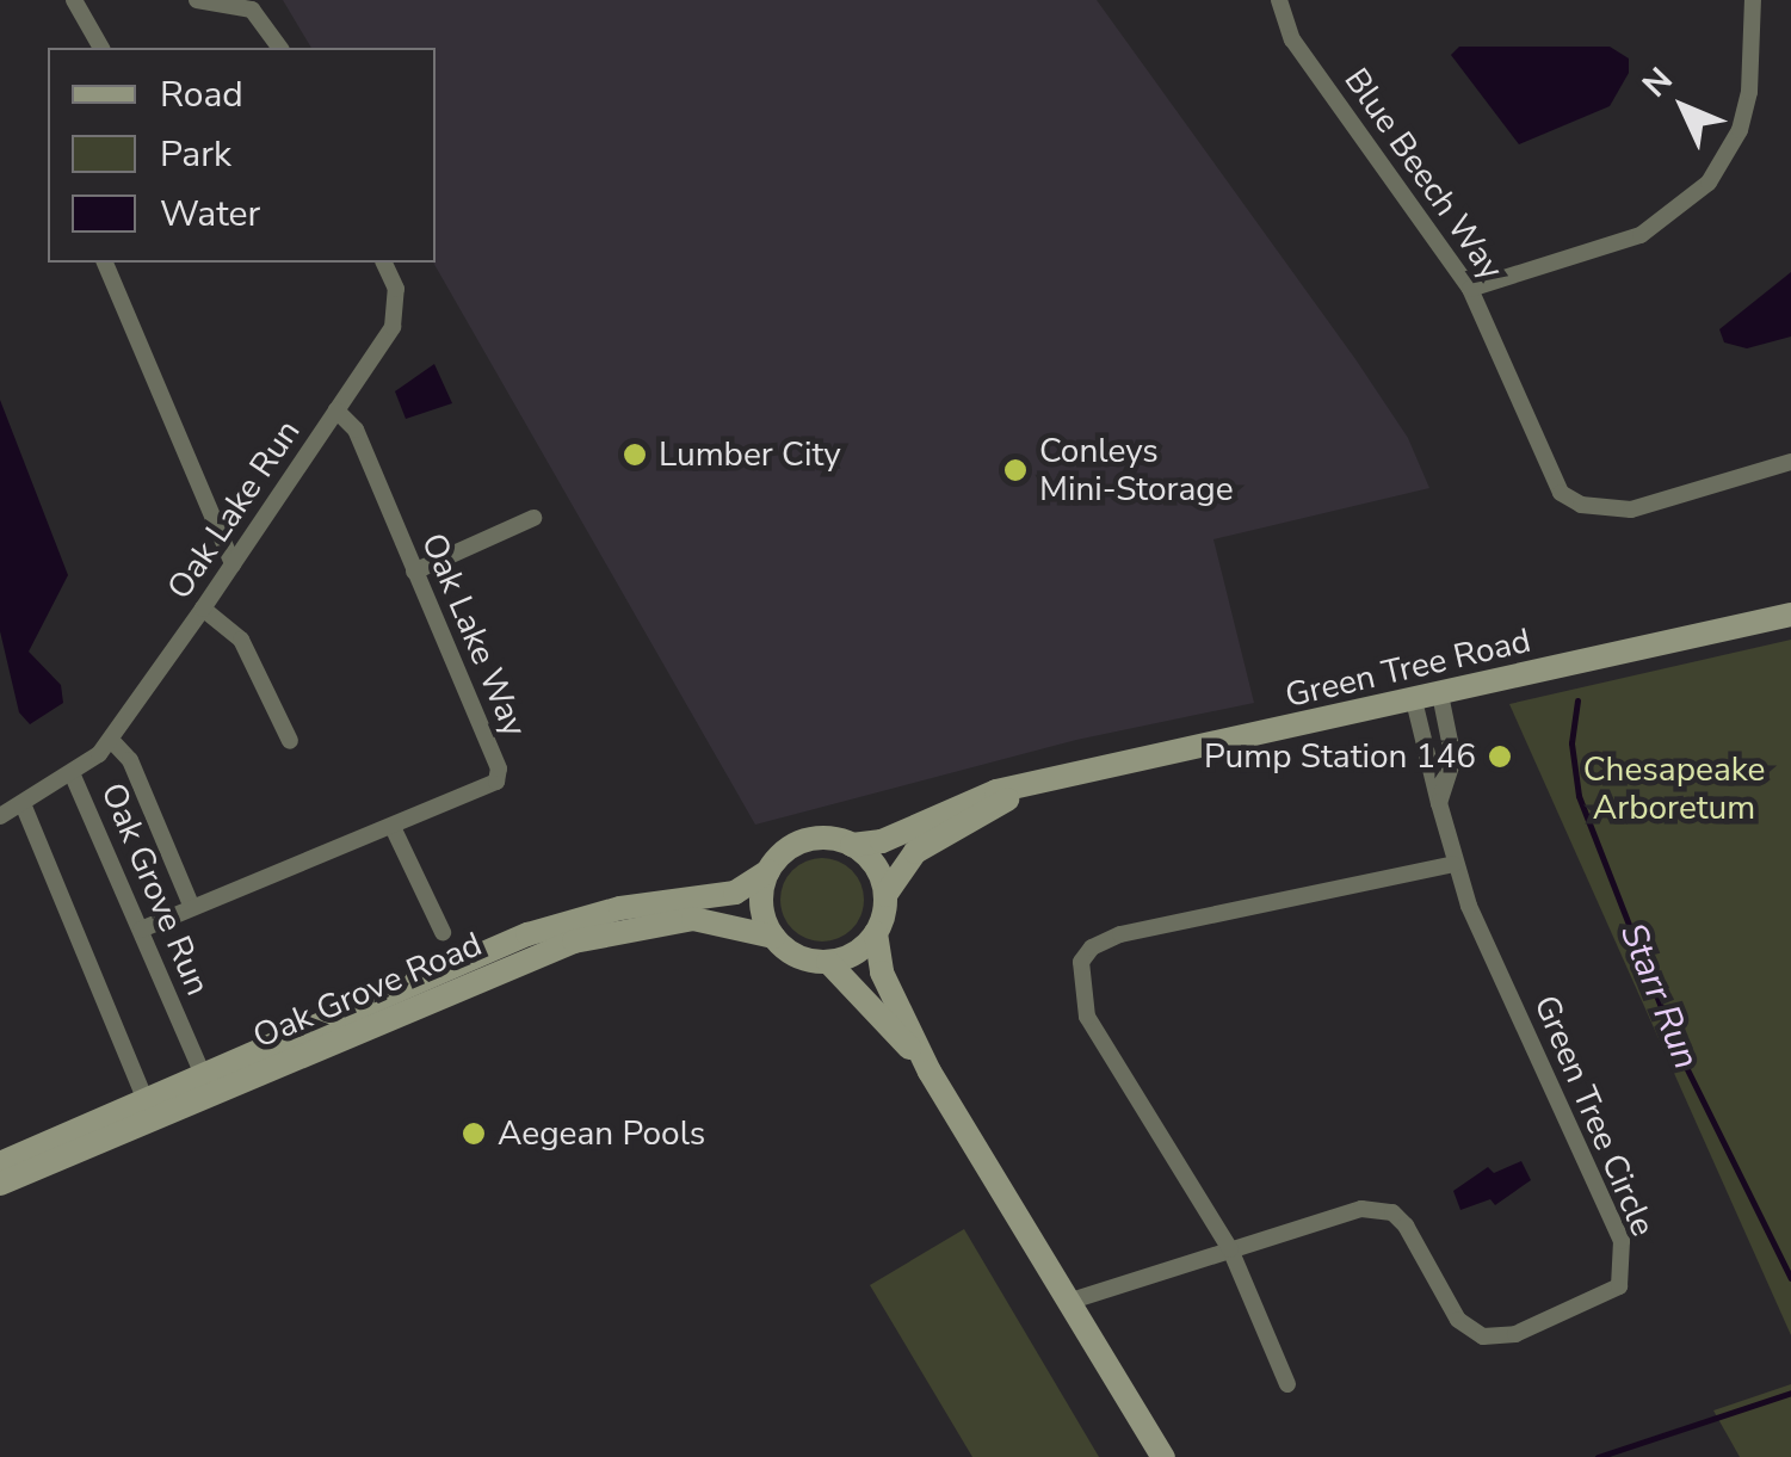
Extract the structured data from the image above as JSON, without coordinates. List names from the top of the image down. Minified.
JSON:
{"streets":{"street":["Blue Beech Way","Oak Lake Run","Oak Lake Way","Green Tree Road","Oak Grove Run","Oak Grove Road","Green Tree Circle"]},"crossings":[["Oak Lake Run","Oak Lake Way"],["Oak Lake Run","Oak Grove Run"],["Oak Lake Way","Oak Grove Run"],["Green Tree Road","Oak Grove Road"],["Green Tree Road","Green Tree Circle"],["Oak Grove Run","Oak Grove Road"]],"water":["Starr Run"],"parks":["Chesapeake Arboretum"],"places":["Lumber City","Conleys Mini-Storage","Pump Station 146","Aegean Pools"],"legend":["Road","Park","Water"],"north":"top left"}
